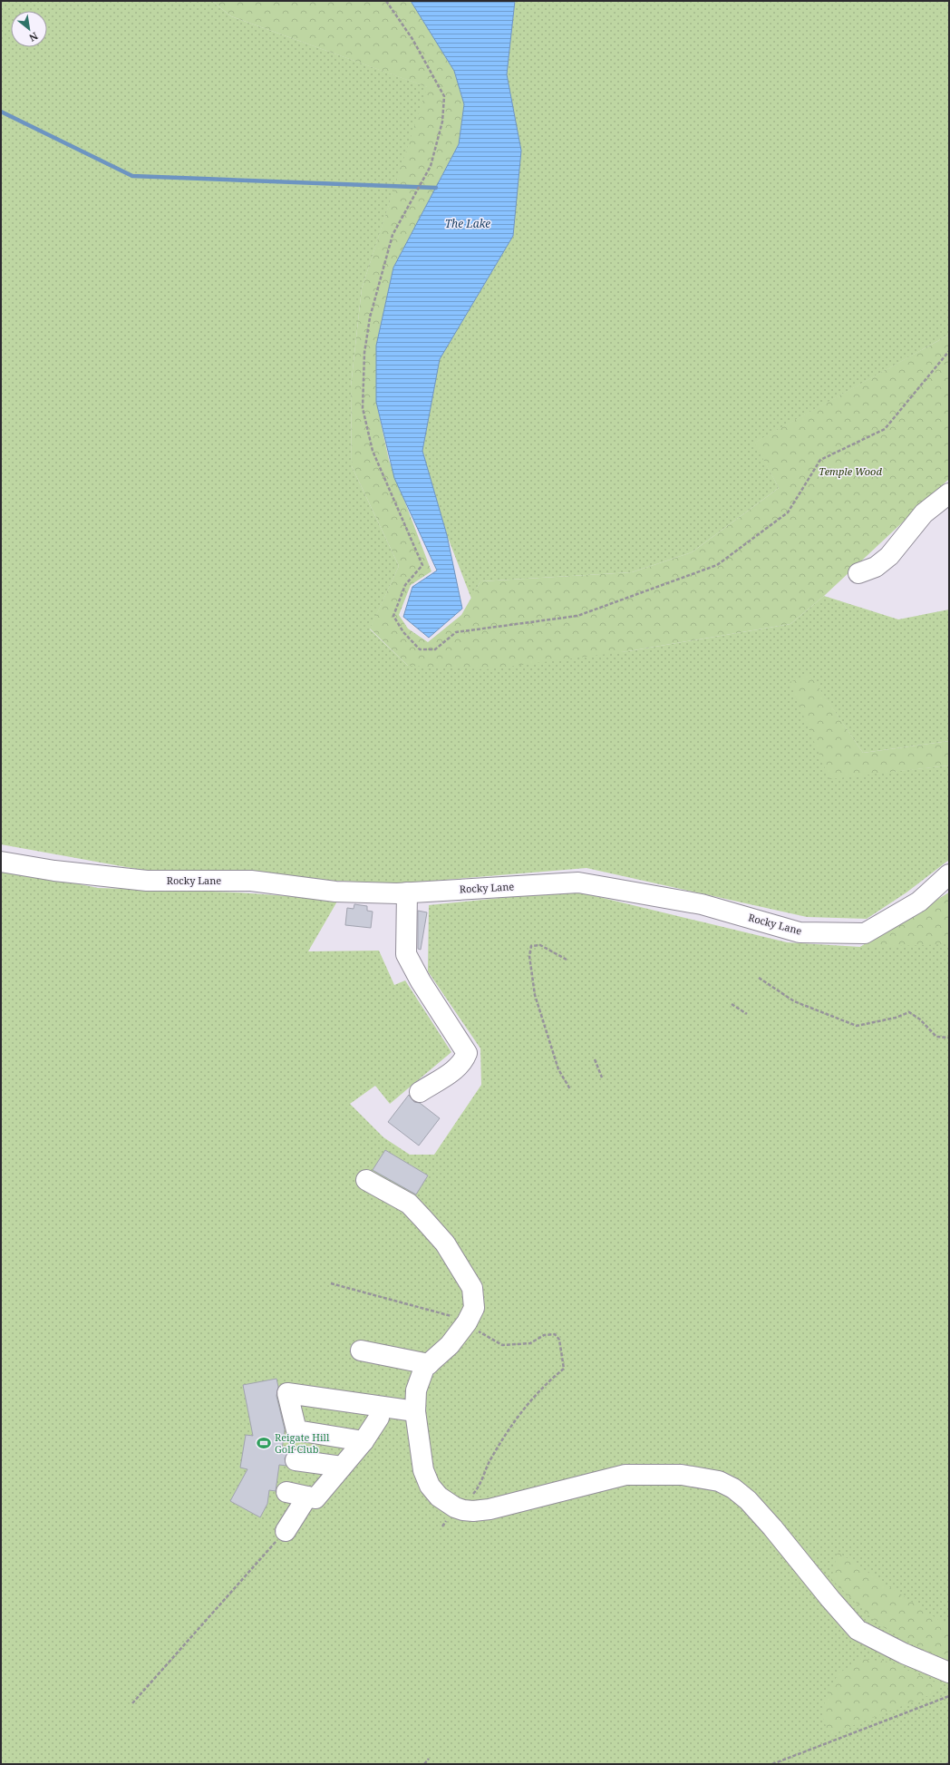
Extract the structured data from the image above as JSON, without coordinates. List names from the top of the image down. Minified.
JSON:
{"streets":{"street":["Rocky Lane"]},"water":["The Lake"],"parks":["Temple Wood"],"places":{"sports":["Reigate Hill Golf Club"]},"north":"bottom right"}
